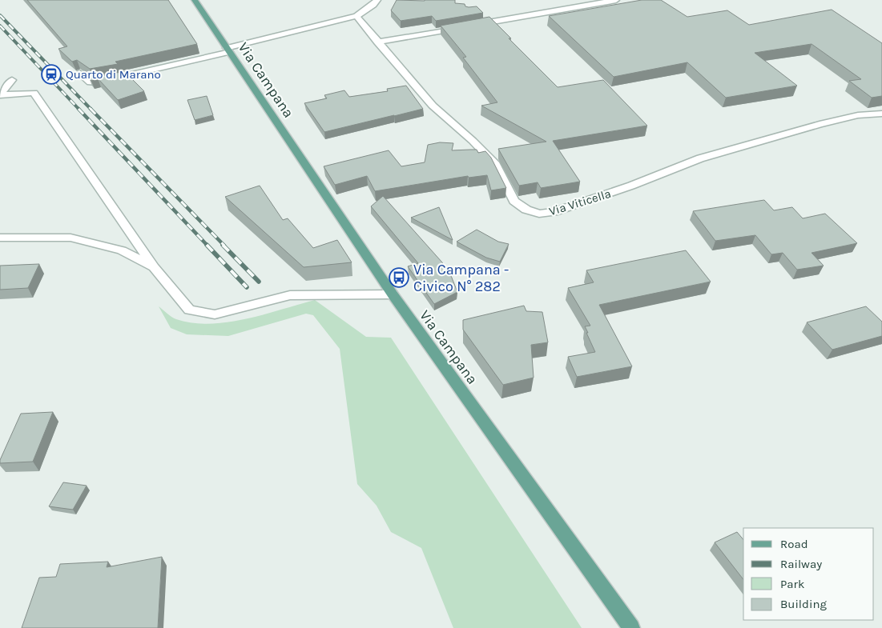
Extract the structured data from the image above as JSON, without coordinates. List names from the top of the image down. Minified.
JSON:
{"streets":{"main road":["Via Campana"],"street":["Via Viticella"]},"places":{"station":["Quarto di Marano"],"bus stop":["Via Campana - Civico N° 282"]},"legend":["Road","Railway","Park","Building"]}
